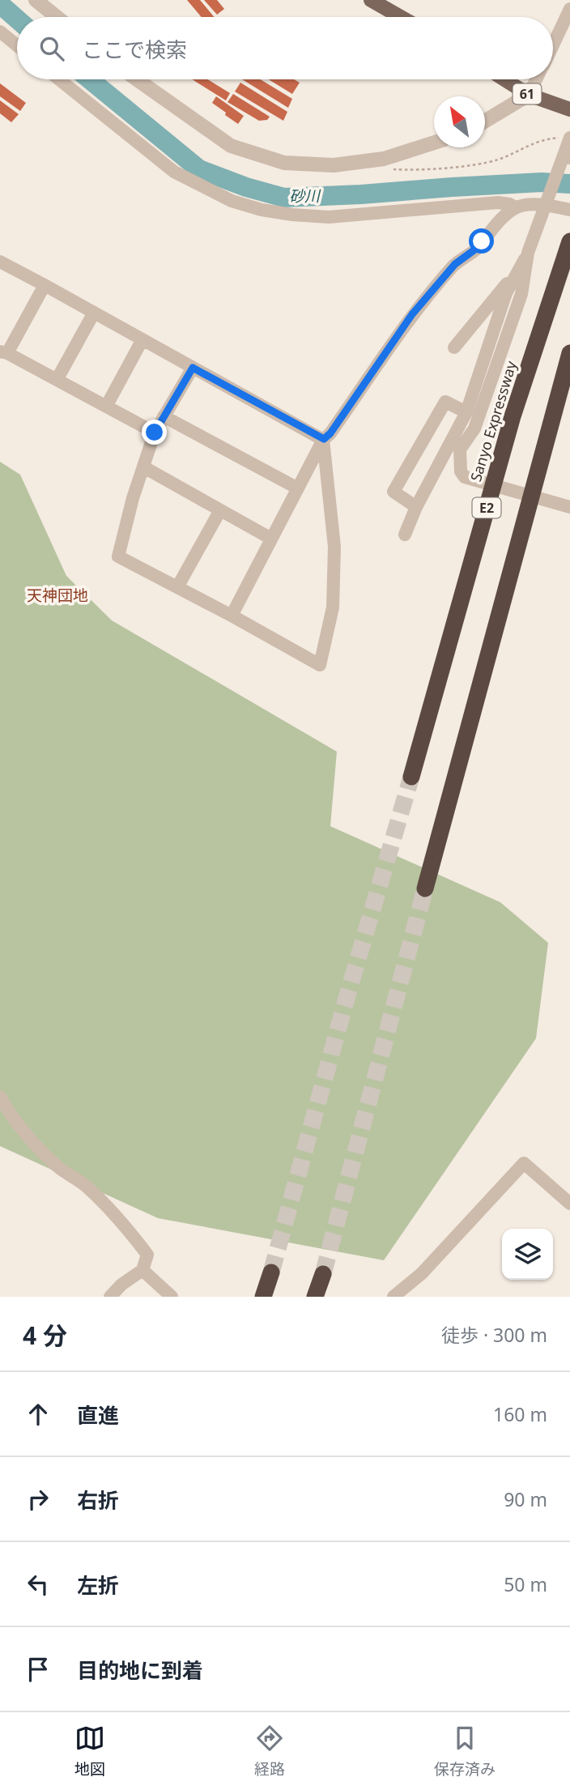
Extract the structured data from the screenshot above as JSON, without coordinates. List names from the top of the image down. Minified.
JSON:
{"streets":{"highway":["Sanyo Expressway","E2"],"main road":["61"]},"districts":["天神団地"],"water":["砂川"],"north":"top left","page":{"search":"ここで検索","heading":["4 分","徒歩 · 300 m"],"list":[["直進","160 m"],["右折","90 m"],["左折","50 m"],"目的地に到着"],"nav":["地図","経路","保存済み"]}}
